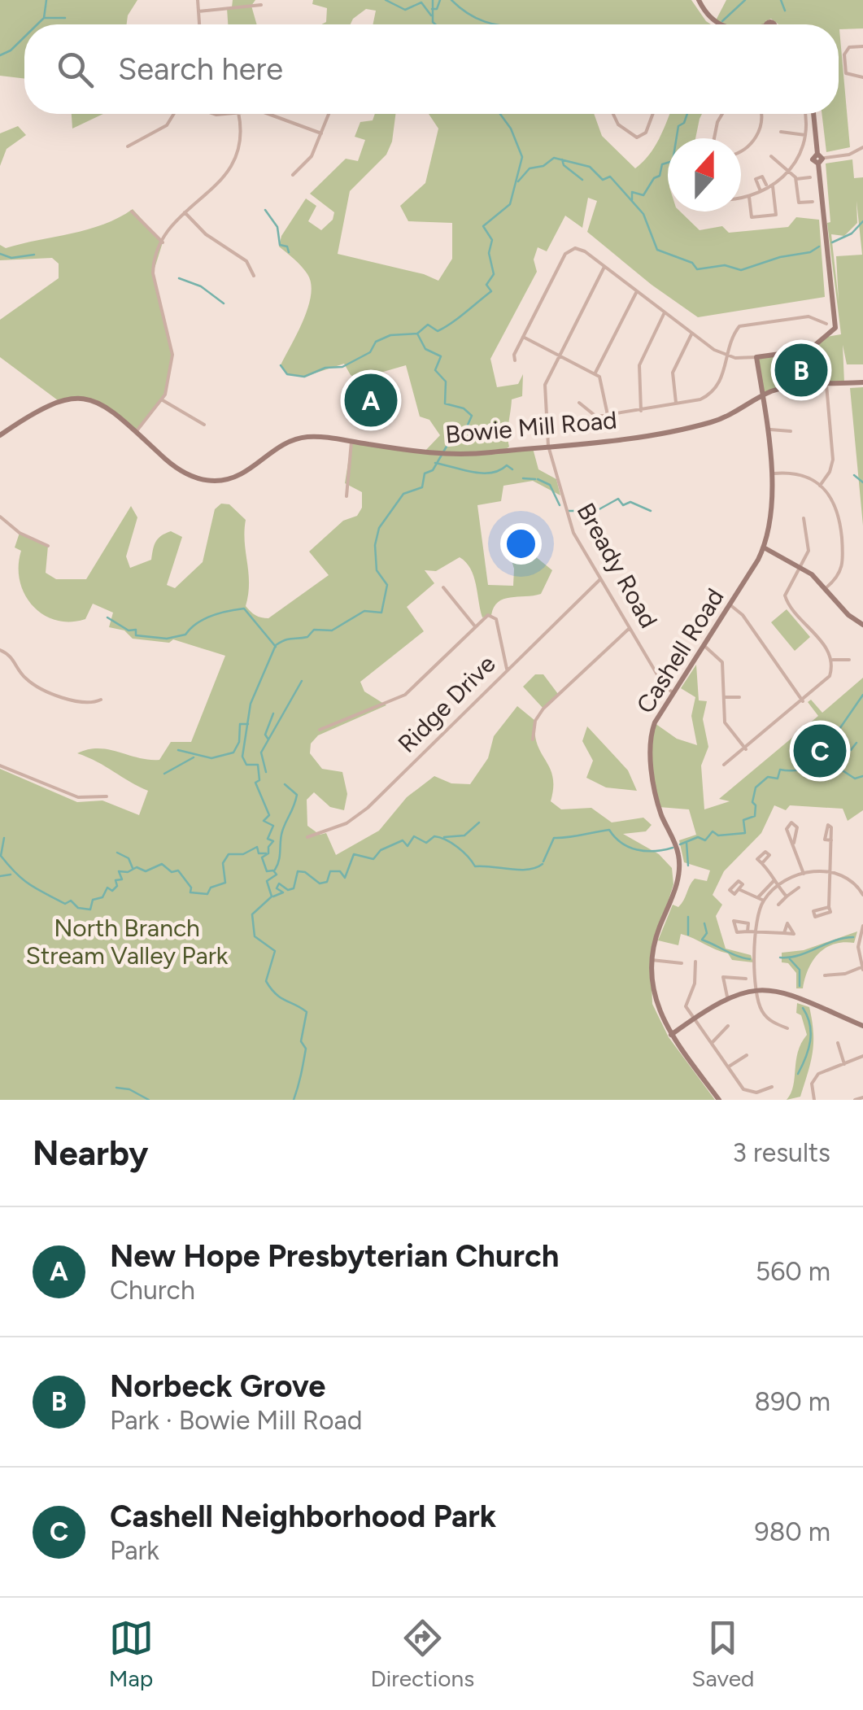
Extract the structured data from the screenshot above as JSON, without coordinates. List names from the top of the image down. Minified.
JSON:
{"streets":{"street":["Bowie Mill Road","Bready Road","Cashell Road","Ridge Drive"]},"crossings":[["Bowie Mill Road","Bready Road"],["Bowie Mill Road","Cashell Road"],["Bready Road","Cashell Road"],["Bready Road","Ridge Drive"]],"parks":["North Branch Stream Valley Park"],"north":"top","page":{"search":"Search here","pins":["B","A","C"],"heading":["Nearby","3 results"],"list":[{"mark":"A","name":"New Hope Presbyterian Church","note":"Church","value":"560 m"},{"mark":"B","name":"Norbeck Grove","note":"Park · Bowie Mill Road","value":"890 m"},{"mark":"C","name":"Cashell Neighborhood Park","note":"Park","value":"980 m"}],"nav":["Map","Directions","Saved"]}}
